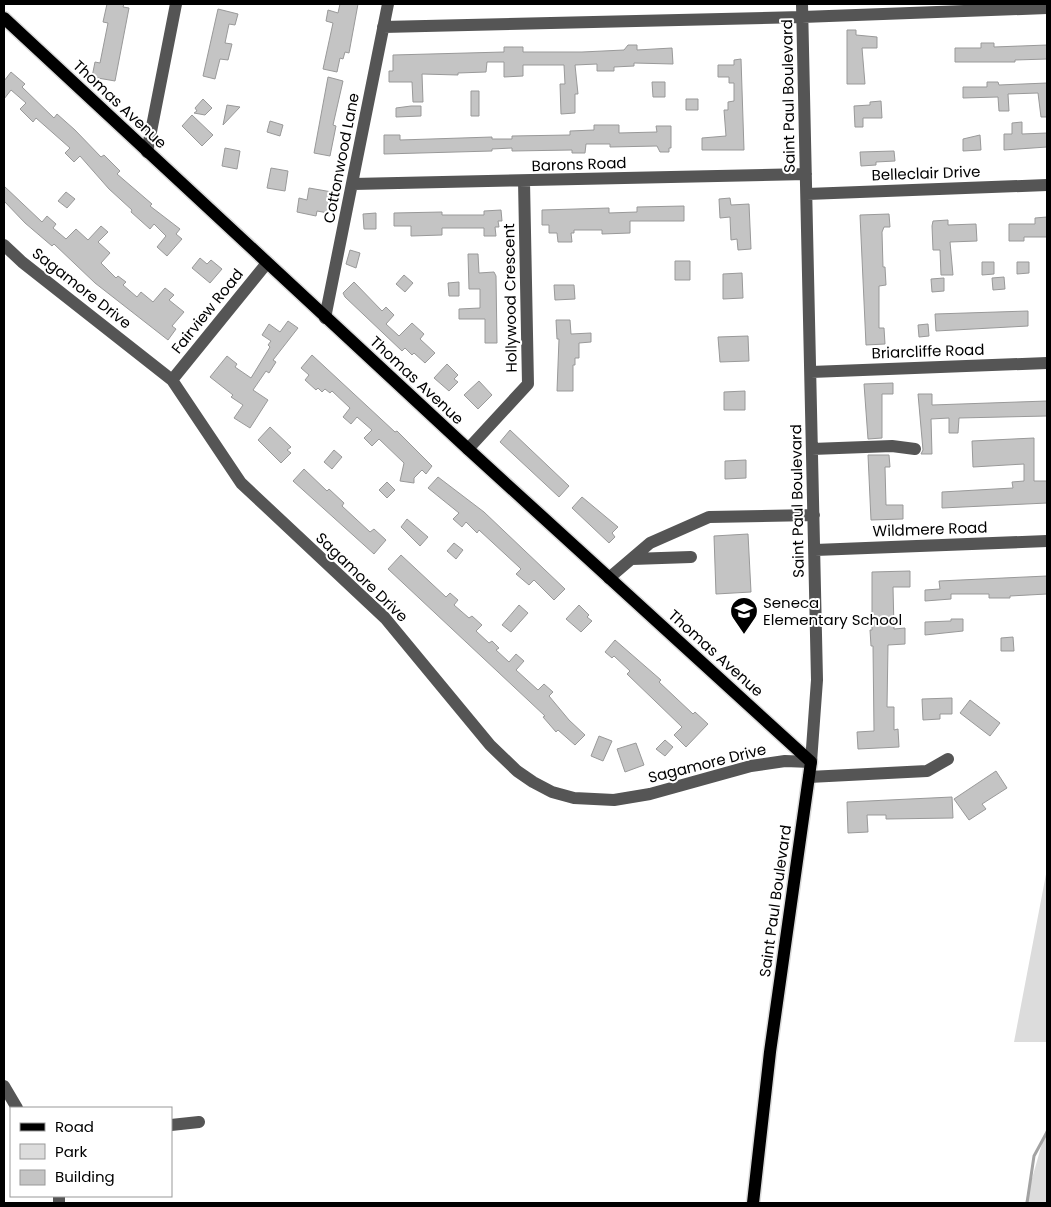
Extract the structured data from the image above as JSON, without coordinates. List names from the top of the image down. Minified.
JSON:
{"streets":{"main road":["Saint Paul Boulevard","Thomas Avenue"],"street":["Cottonwood Lane","Barons Road","Belleclair Drive","Sagamore Drive","Hollywood Crescent","Fairview Road","Briarcliffe Road","Wildmere Road"]},"crossings":[["Saint Paul Boulevard","Thomas Avenue"],["Saint Paul Boulevard","Barons Road"],["Saint Paul Boulevard","Belleclair Drive"],["Saint Paul Boulevard","Sagamore Drive"],["Saint Paul Boulevard","Briarcliffe Road"],["Saint Paul Boulevard","Wildmere Road"],["Thomas Avenue","Cottonwood Lane"],["Thomas Avenue","Sagamore Drive"],["Thomas Avenue","Hollywood Crescent"],["Thomas Avenue","Fairview Road"],["Cottonwood Lane","Barons Road"],["Barons Road","Hollywood Crescent"],["Sagamore Drive","Fairview Road"]],"places":{"school or university":["Seneca Elementary School"]},"legend":["Road","Park","Building"]}
